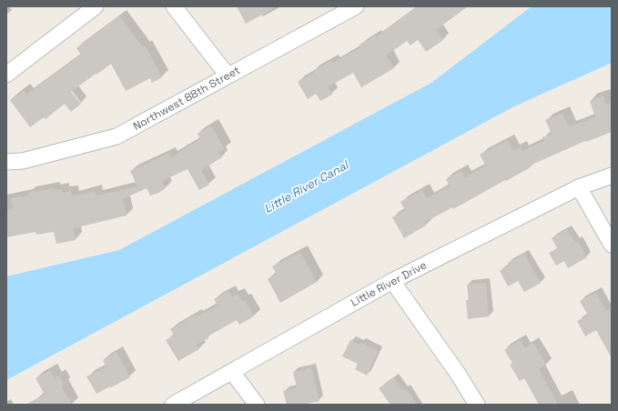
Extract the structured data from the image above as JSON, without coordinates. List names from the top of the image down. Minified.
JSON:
{"streets":{"street":["Northwest 88th Street","Little River Drive"]},"water":["Little River Canal"]}
